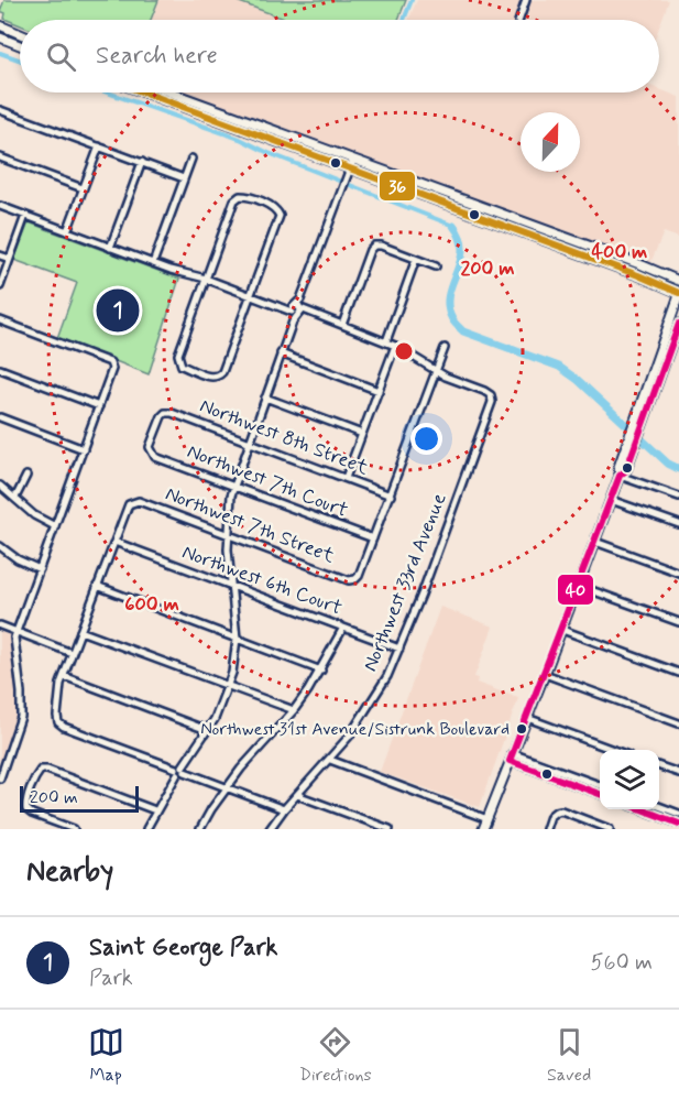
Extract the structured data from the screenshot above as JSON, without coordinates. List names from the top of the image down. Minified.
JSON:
{"streets":{"street":["Northwest 8th Street","Northwest 7th Court","Northwest 7th Street","Northwest 6th Court","Northwest 33rd Avenue"]},"crossings":[["Northwest 8th Street","Northwest 7th Court"],["Northwest 7th Court","Northwest 7th Street"],["Northwest 7th Street","Northwest 6th Court"],["Northwest 6th Court","Northwest 33rd Avenue"]],"places":["Northwest 31st Avenue/Sistrunk Boulevard"],"lines":["transit line 36","transit line 40"],"scale_bar":"200 m","north":"top","page":{"search":"Search here","pins":"1","scale":"200 m","heading":"Nearby","list":[{"mark":"1","name":"Saint George Park","note":"Park","value":"560 m"}],"nav":["Map","Directions","Saved"]},"rings":["400 m","200 m","600 m"]}
